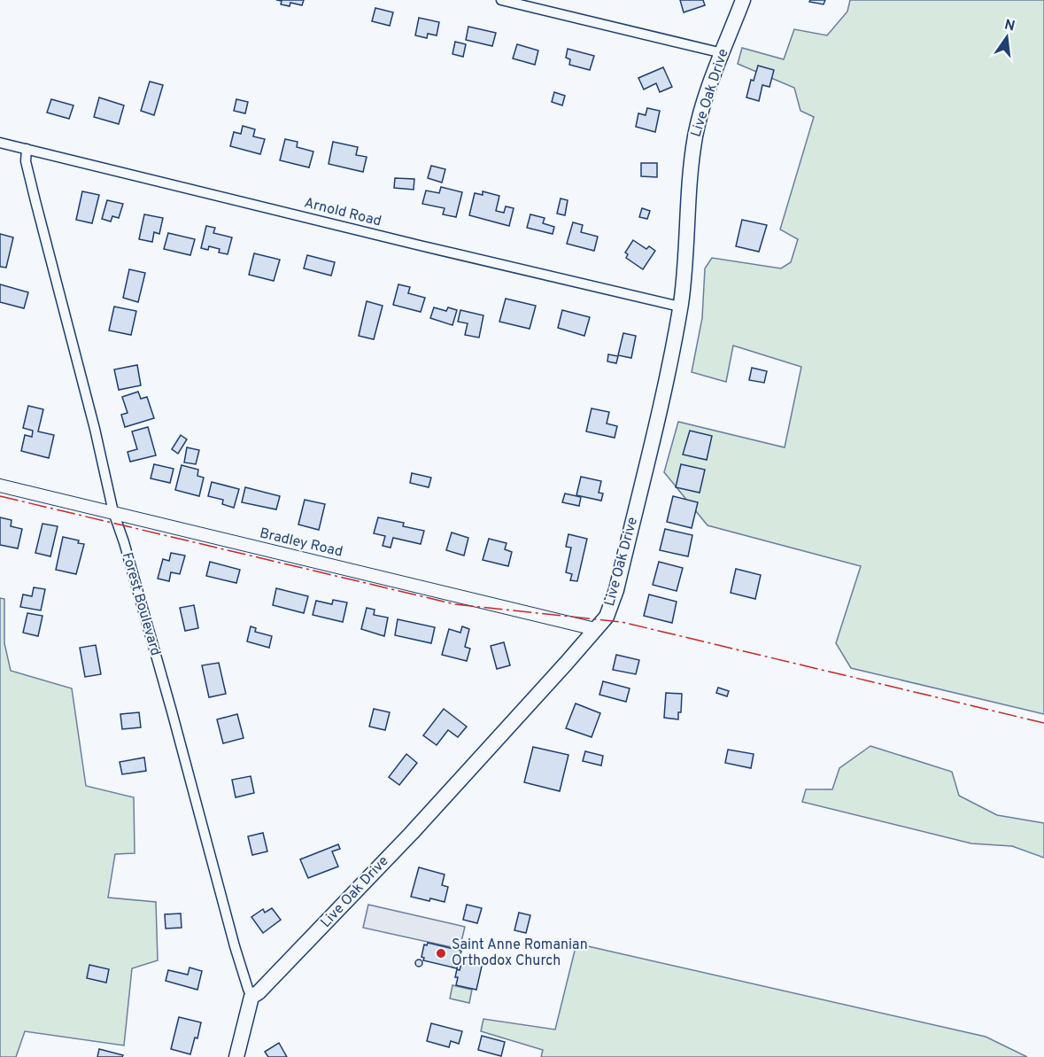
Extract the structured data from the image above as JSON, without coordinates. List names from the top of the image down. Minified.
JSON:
{"streets":{"main road":["Live Oak Drive"],"street":["Arnold Road","Bradley Road","Forest Boulevard"]},"crossings":[["Live Oak Drive","Arnold Road"],["Live Oak Drive","Bradley Road"],["Live Oak Drive","Forest Boulevard"],["Arnold Road","Forest Boulevard"],["Bradley Road","Forest Boulevard"]],"places":["Saint Anne Romanian Orthodox Church"],"north":"top"}
